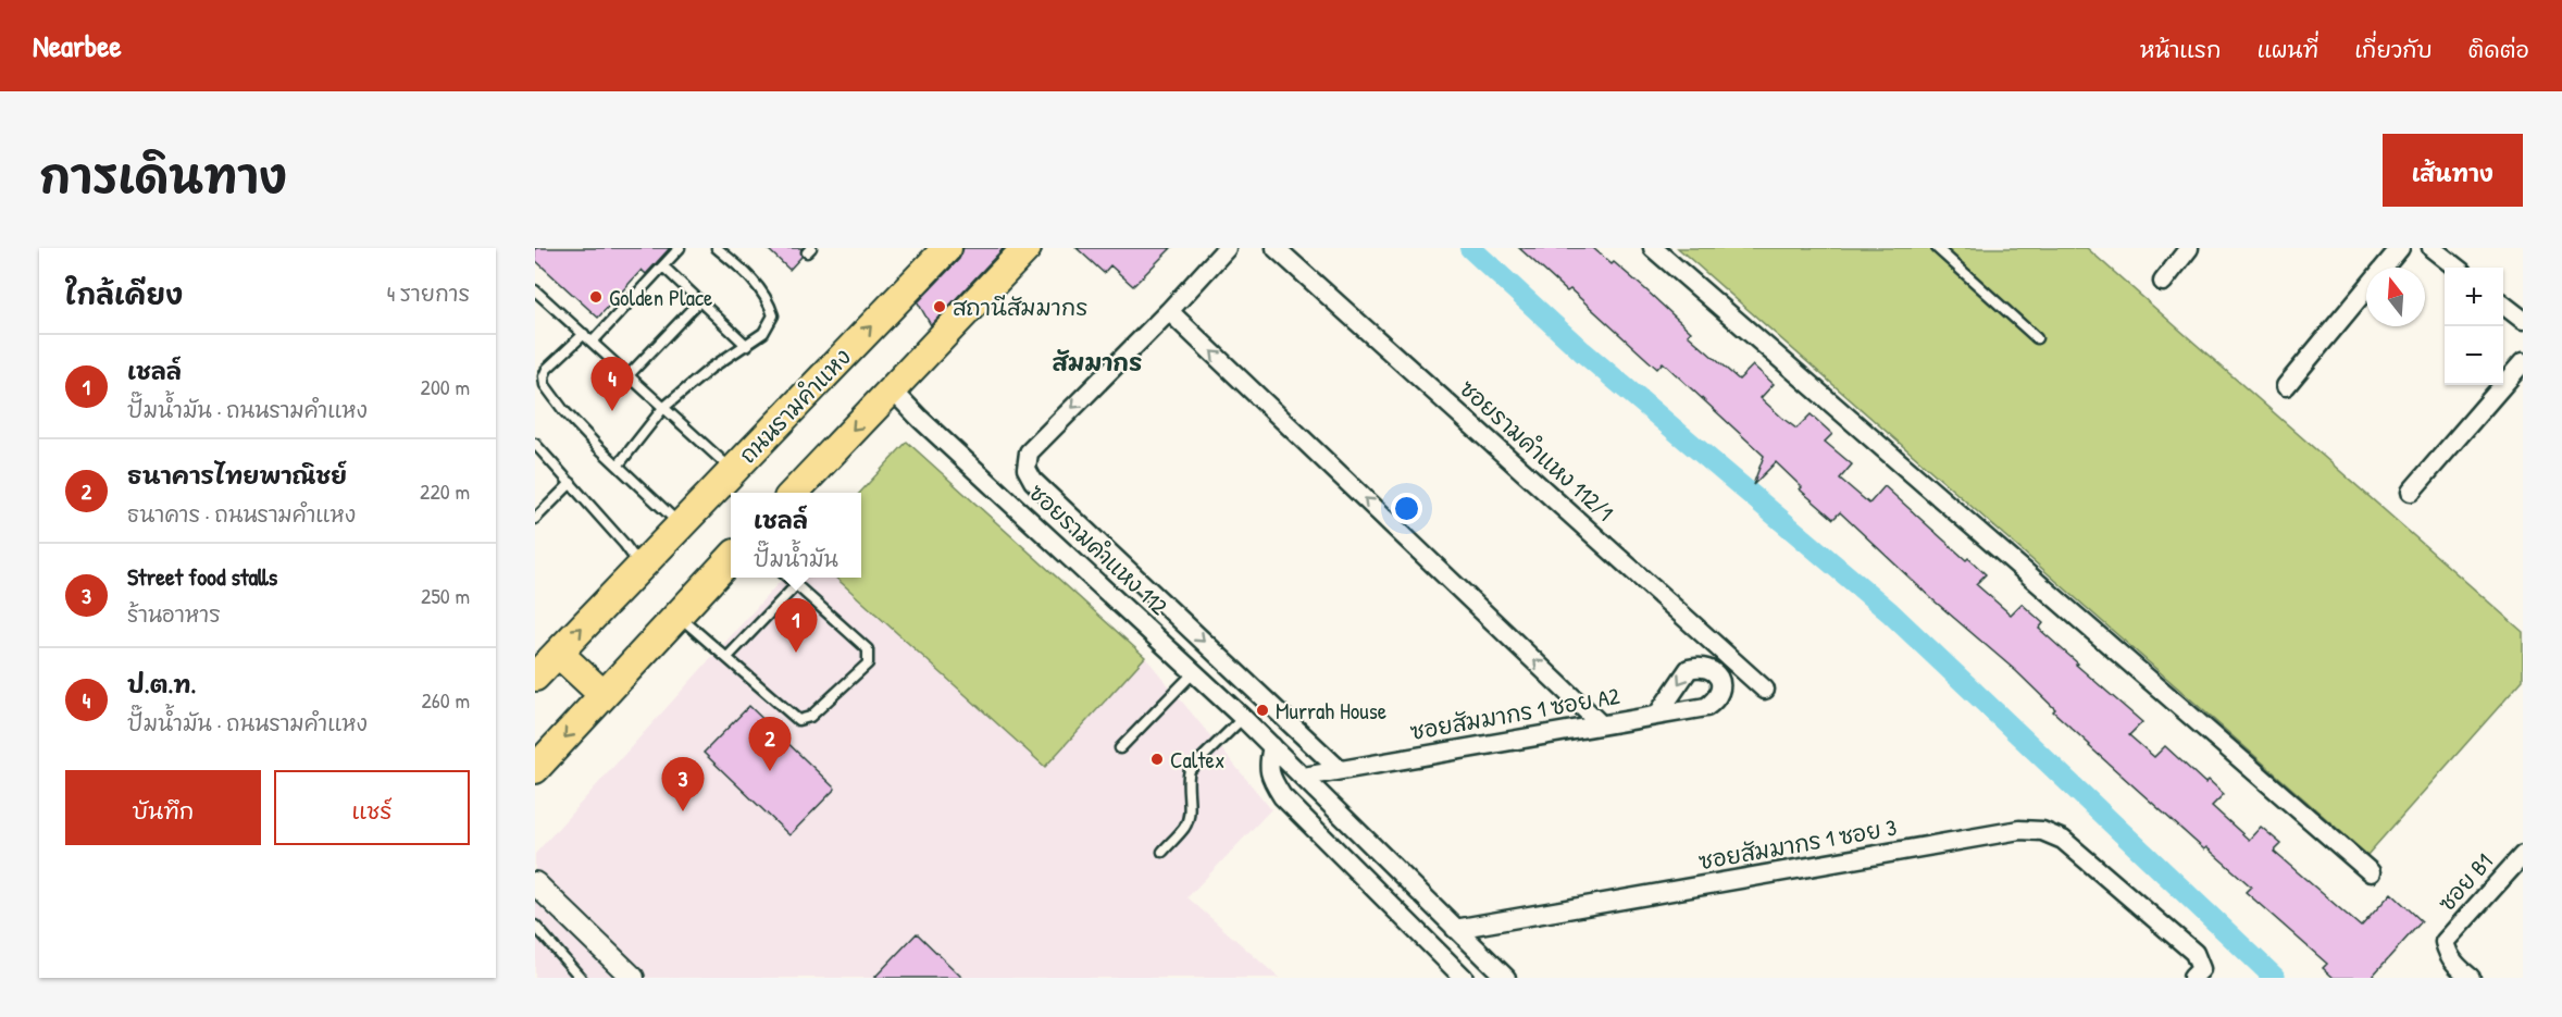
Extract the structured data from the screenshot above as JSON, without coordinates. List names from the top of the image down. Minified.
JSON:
{"streets":{"main road":["ถนนรามคำแหง"],"street":["ซอยรามคำแหง 112/1","ซอยรามคำแหง 112","ซอยสัมมากร 1 ซอย A2","ซอยสัมมากร 1 ซอย 3","ซอย B1"]},"crossings":[["ซอยรามคำแหง 112","ซอยสัมมากร 1 ซอย A2"],["ซอยรามคำแหง 112","ซอยสัมมากร 1 ซอย 3"]],"districts":["สัมมากร"],"places":["Golden Place","สถานีสัมมากร","Murrah House","Caltex"],"north":"top","page":{"header":"Nearbee","nav":["หน้าแรก","แผนที่","เกี่ยวกับ","ติดต่อ"],"title":"การเดินทาง","buttons":["เส้นทาง",["บันทึก","แชร์"]],"heading":["ใกล้เคียง","4 รายการ"],"map_buttons":["+","−"],"list":[{"mark":"1","name":"เชลล์","note":"ปั๊มน้ำมัน · ถนนรามคำแหง","value":"200 m"},{"mark":"2","name":"ธนาคารไทยพาณิชย์","note":"ธนาคาร · ถนนรามคำแหง","value":"220 m"},{"mark":"3","name":"Street food stalls","note":"ร้านอาหาร","value":"250 m"},{"mark":"4","name":"ป.ต.ท.","note":"ปั๊มน้ำมัน · ถนนรามคำแหง","value":"260 m"}],"pins":["4","1","2","3"],"popup":["เชลล์","ปั๊มน้ำมัน"]}}
